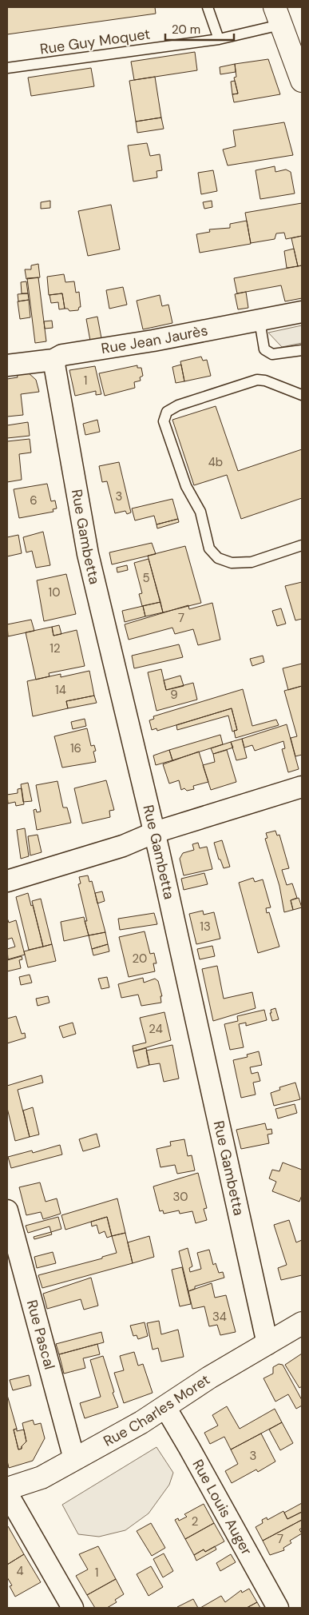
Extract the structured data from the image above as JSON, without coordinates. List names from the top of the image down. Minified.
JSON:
{"streets":{"street":["Rue Jean Jaurès","Rue Gambetta","Rue Pascal","Rue Charles Moret","Rue Louis Auger"],"lane":["Rue Guy Moquet"]},"crossings":[["Rue Jean Jaurès","Rue Gambetta"],["Rue Gambetta","Rue Charles Moret"],["Rue Pascal","Rue Charles Moret"],["Rue Charles Moret","Rue Louis Auger"]],"house_numbers":["1","4b","3","6","5","10","7","12","14","9","16","13","20","24","30","34","3","2","7","4","1"],"scale_bar":"20 m"}
